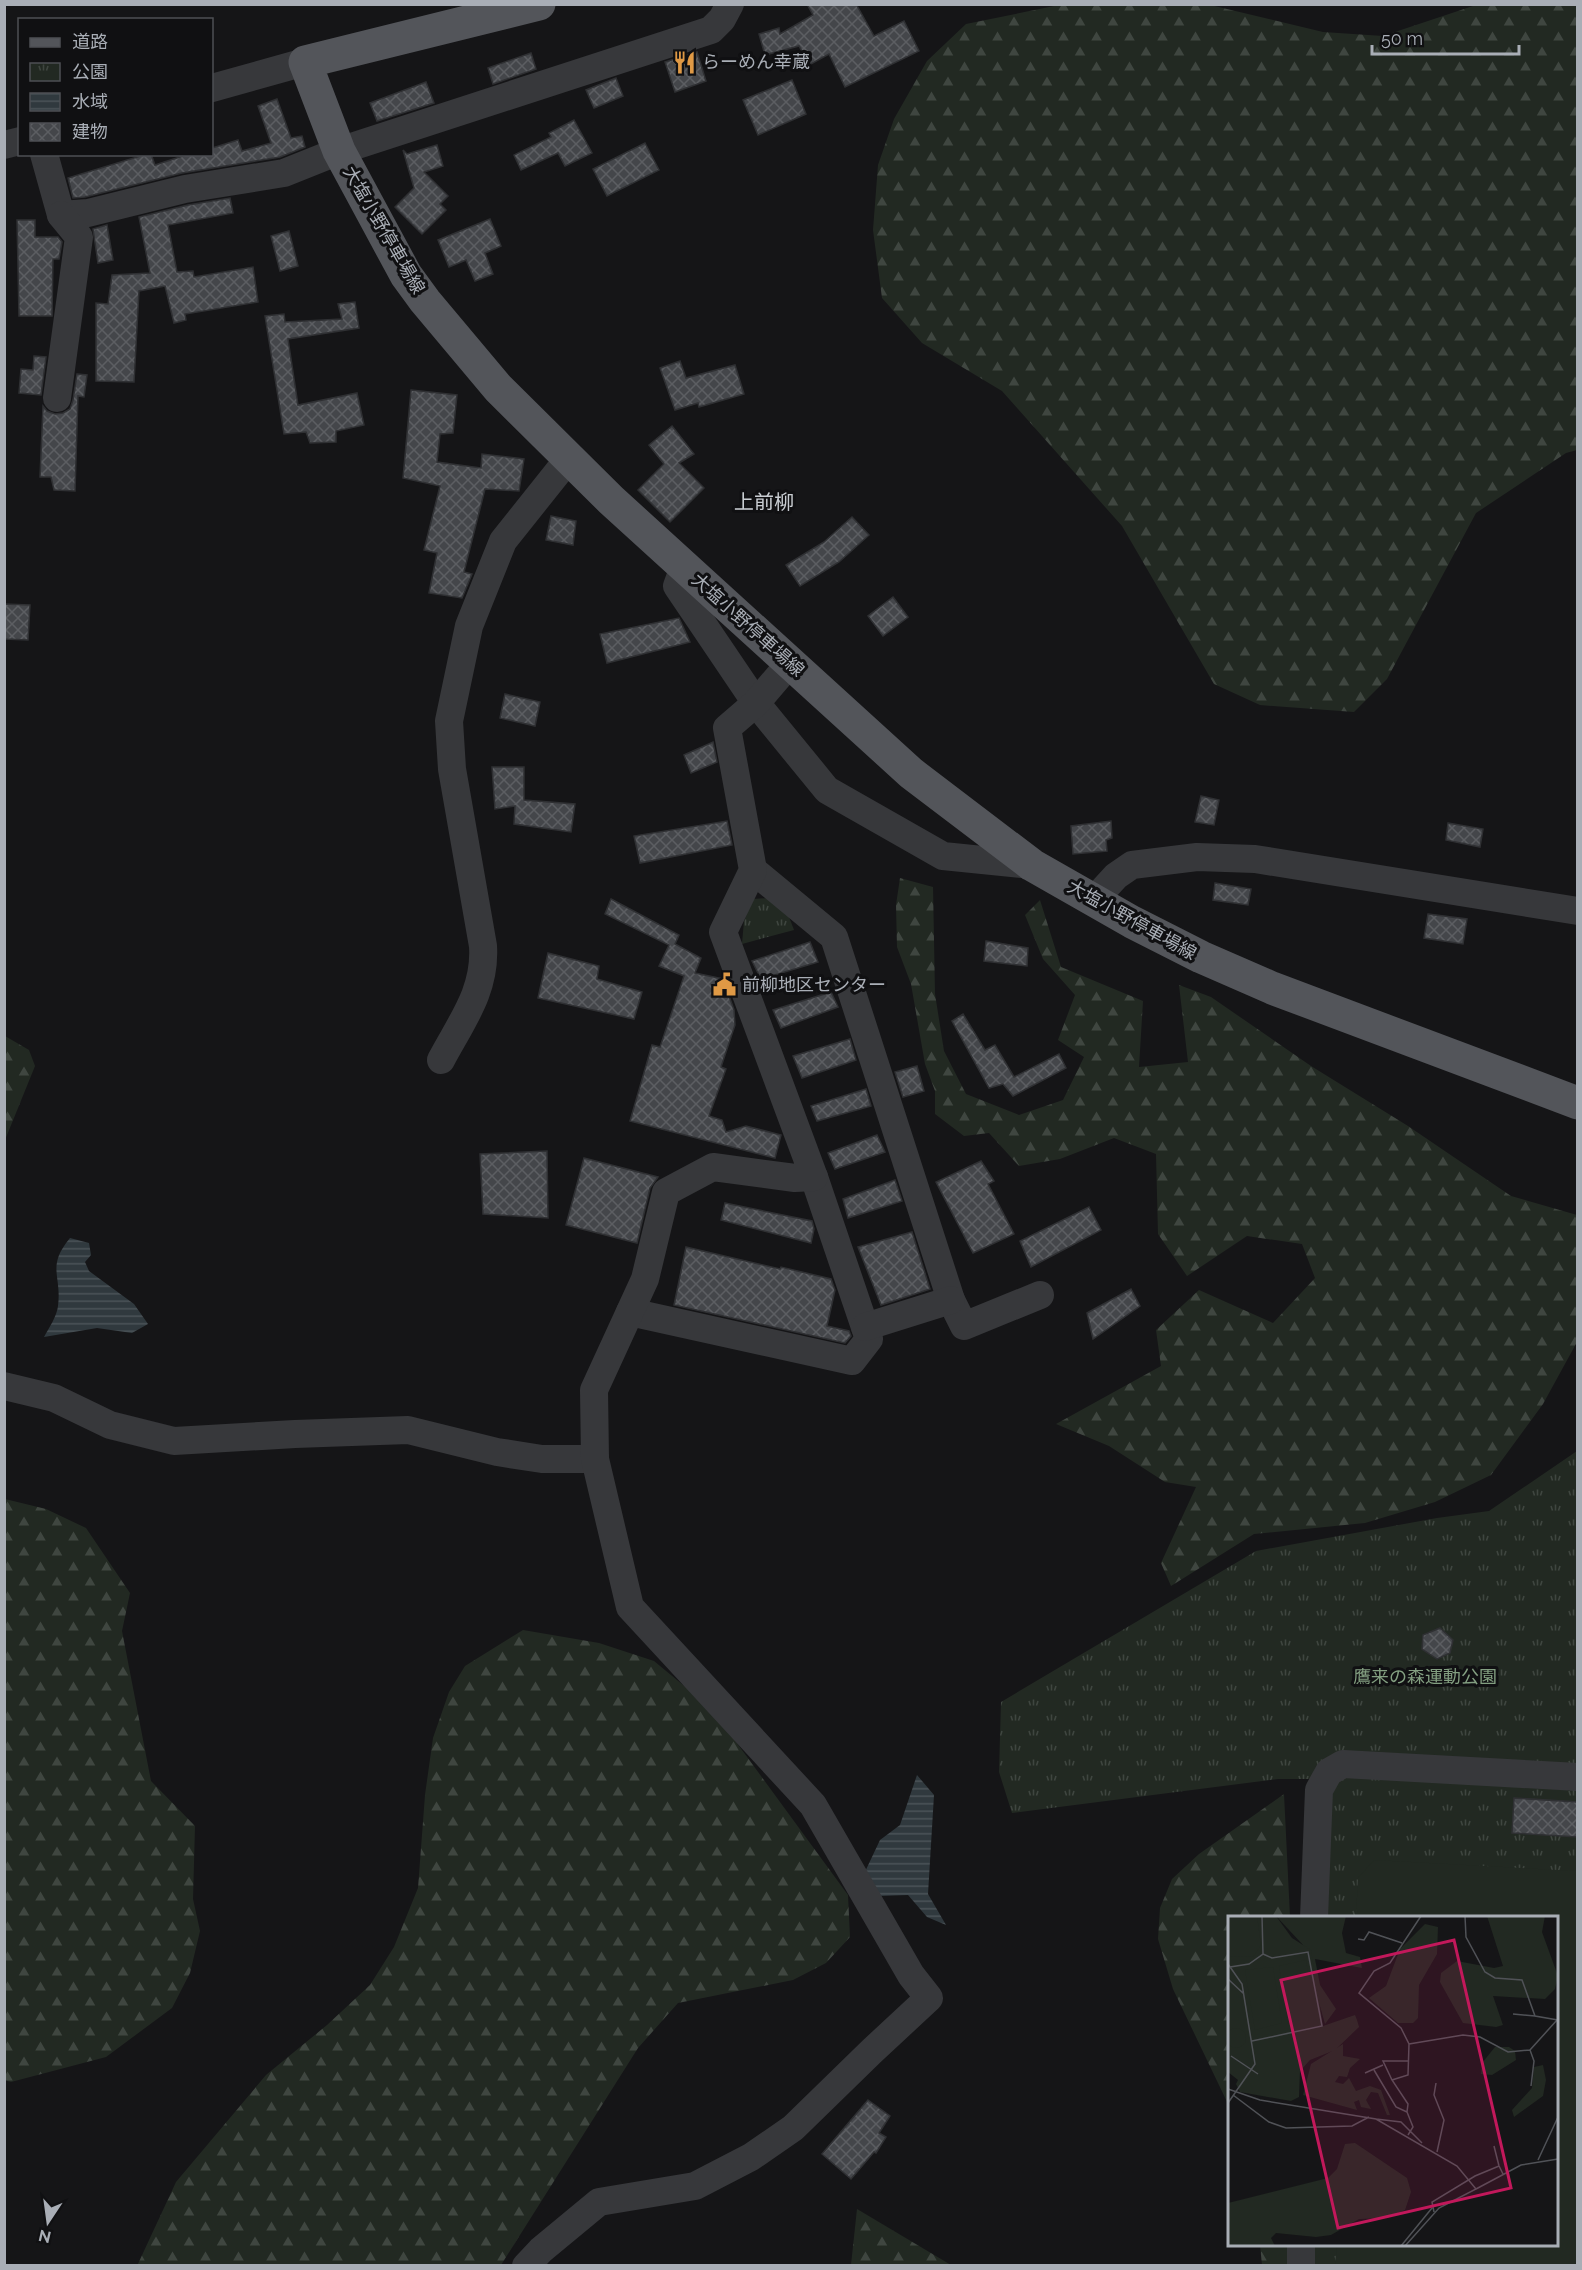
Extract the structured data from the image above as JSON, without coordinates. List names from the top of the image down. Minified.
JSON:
{"streets":{"main road":["大塩小野停車場線"]},"districts":["上前柳"],"parks":["鷹来の森運動公園"],"places":{"restaurant":["らーめん幸蔵"],"public building":["前柳地区センター"]},"legend":["道路","公園","水域","建物"],"scale_bar":"50 m","north":"bottom"}
